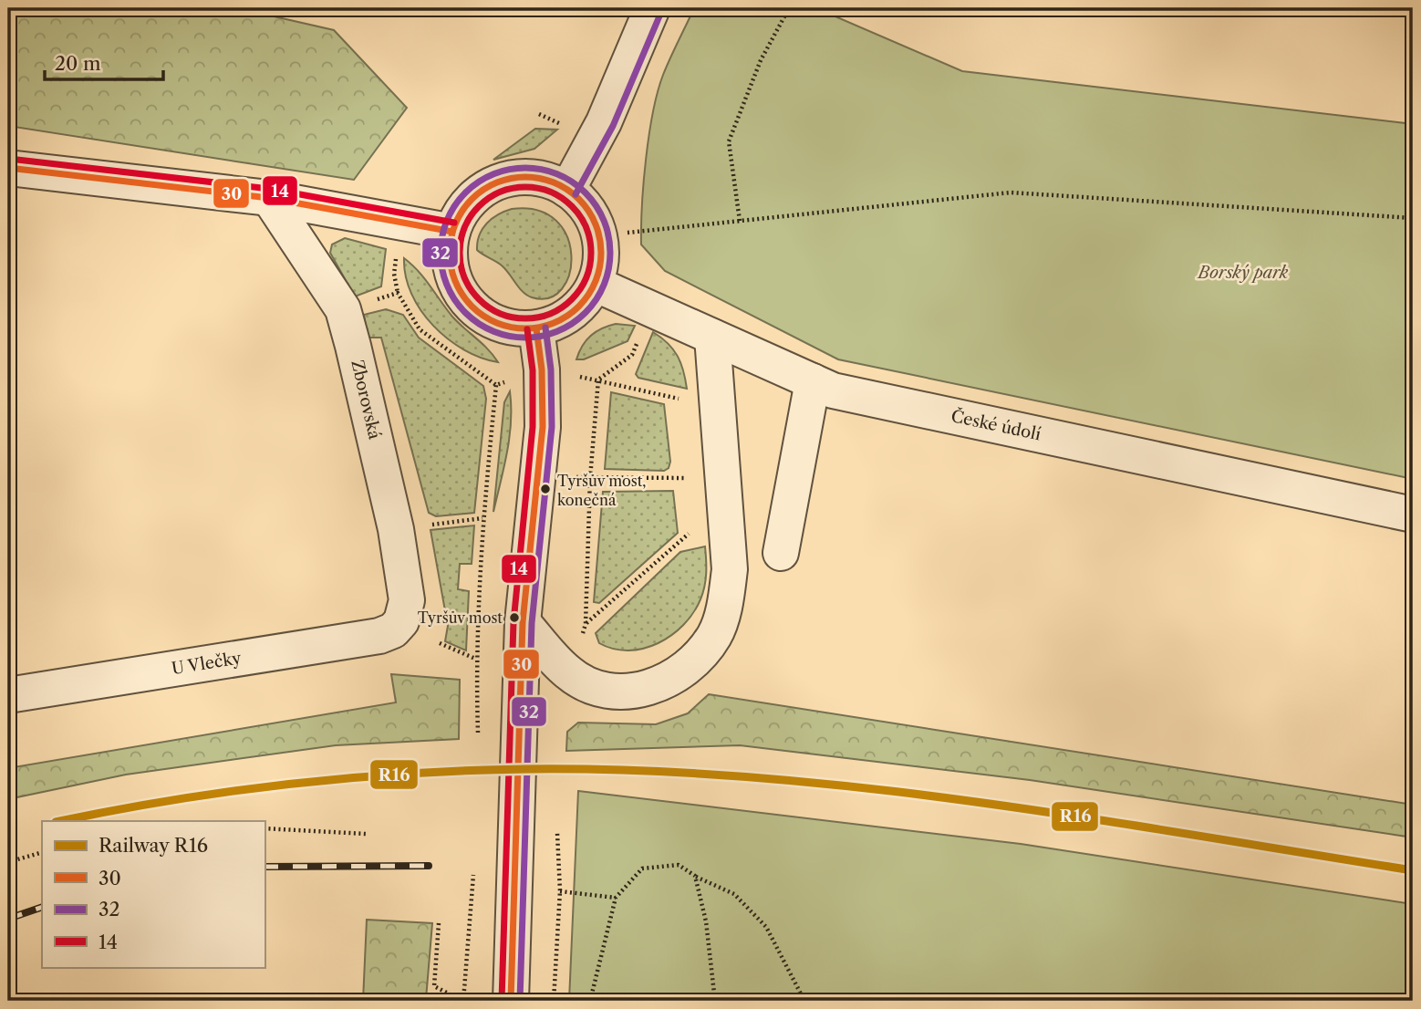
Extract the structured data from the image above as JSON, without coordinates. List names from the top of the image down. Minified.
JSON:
{"streets":{"street":["Zborovská","České údolí","U Vlečky"]},"crossings":[["Zborovská","U Vlečky"]],"parks":["Borský park"],"places":["Tyršův most, konečná","Tyršův most"],"lines":["transit line 32","transit line 14","transit line 30","rail line R16"],"legend":["Railway R16","30","32","14"],"scale_bar":"20 m"}
